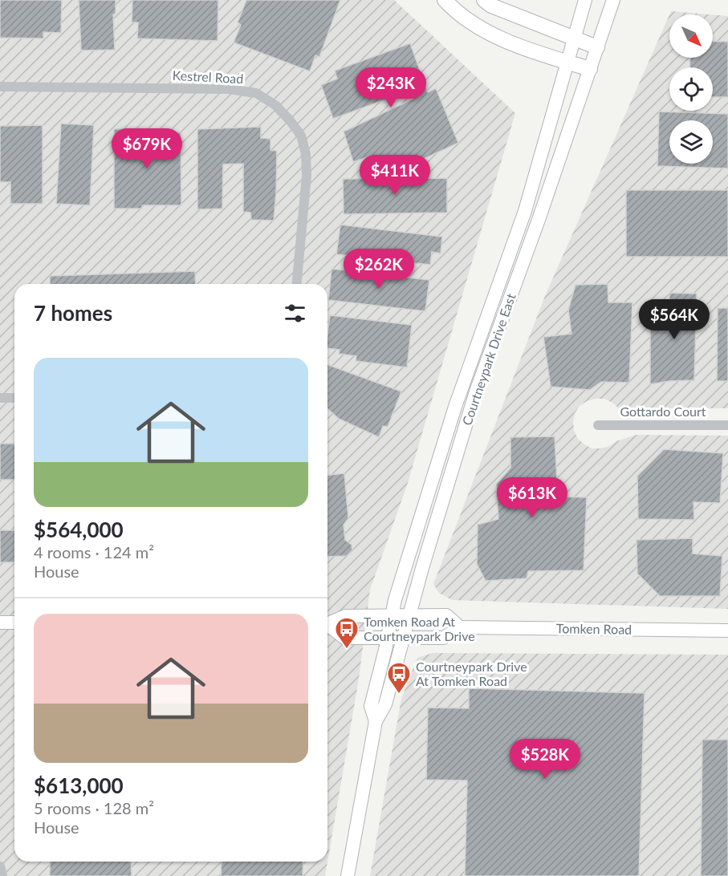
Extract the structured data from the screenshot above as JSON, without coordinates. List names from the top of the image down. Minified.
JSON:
{"streets":{"main road":["Courtneypark Drive East","Tomken Road"],"street":["Kestrel Road","Gottardo Court"]},"crossings":[["Courtneypark Drive East","Tomken Road"]],"places":{"bus stop":["Tomken Road At Courtneypark Drive","Courtneypark Drive At Tomken Road"]},"north":"bottom right","page":{"price":["$243K","$679K","$411K","$262K","$564K","$613K","$528K"],"heading":"7 homes","list":[{"name":"$564,000","note":"4 rooms · 124 m² · House"},{"name":"$613,000","note":"5 rooms · 128 m² · House"}]}}
